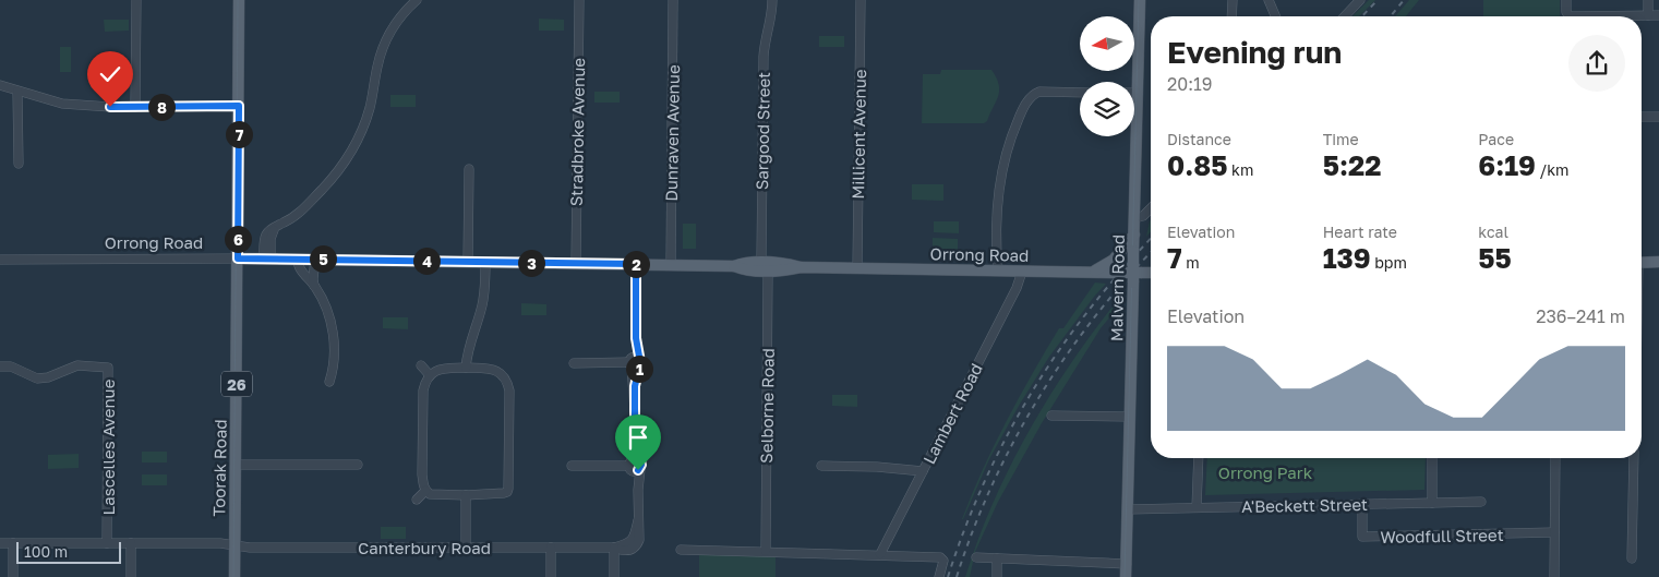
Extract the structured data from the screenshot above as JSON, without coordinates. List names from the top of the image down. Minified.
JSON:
{"streets":{"main road":["Orrong Road","Malvern Road","26","Toorak Road"],"street":["Sargood Street","Stradbroke Avenue","Dunraven Avenue","Millicent Avenue","Selborne Road","Lambert Road","Lascelles Avenue","A'Beckett Street","Woodfull Street","Canterbury Road"]},"crossings":[["Sargood Street","Orrong Road"],["Sargood Street","Selborne Road"],["Stradbroke Avenue","Orrong Road"],["Dunraven Avenue","Orrong Road"],["Millicent Avenue","Orrong Road"],["Orrong Road","Malvern Road"],["Orrong Road","Selborne Road"],["Orrong Road","Lambert Road"],["Orrong Road","Toorak Road"],["Malvern Road","A'Beckett Street"],["Lascelles Avenue","Canterbury Road"],["Toorak Road","Canterbury Road"],["A'Beckett Street","Woodfull Street"]],"parks":["Orrong Park"],"scale_bar":"100 m","north":"left","page":{"heading":["Evening run","20:19"],"pins":["8","7","6","5","4","3","2","1"],"stats":[["Distance","0.85 km"],["Time","5:22"],["Pace","6:19 /km"],["Elevation","7 m"],["Heart rate","139 bpm"],["kcal","55"]],"chart":["Elevation","236–241 m"],"scale":"100 m"}}
